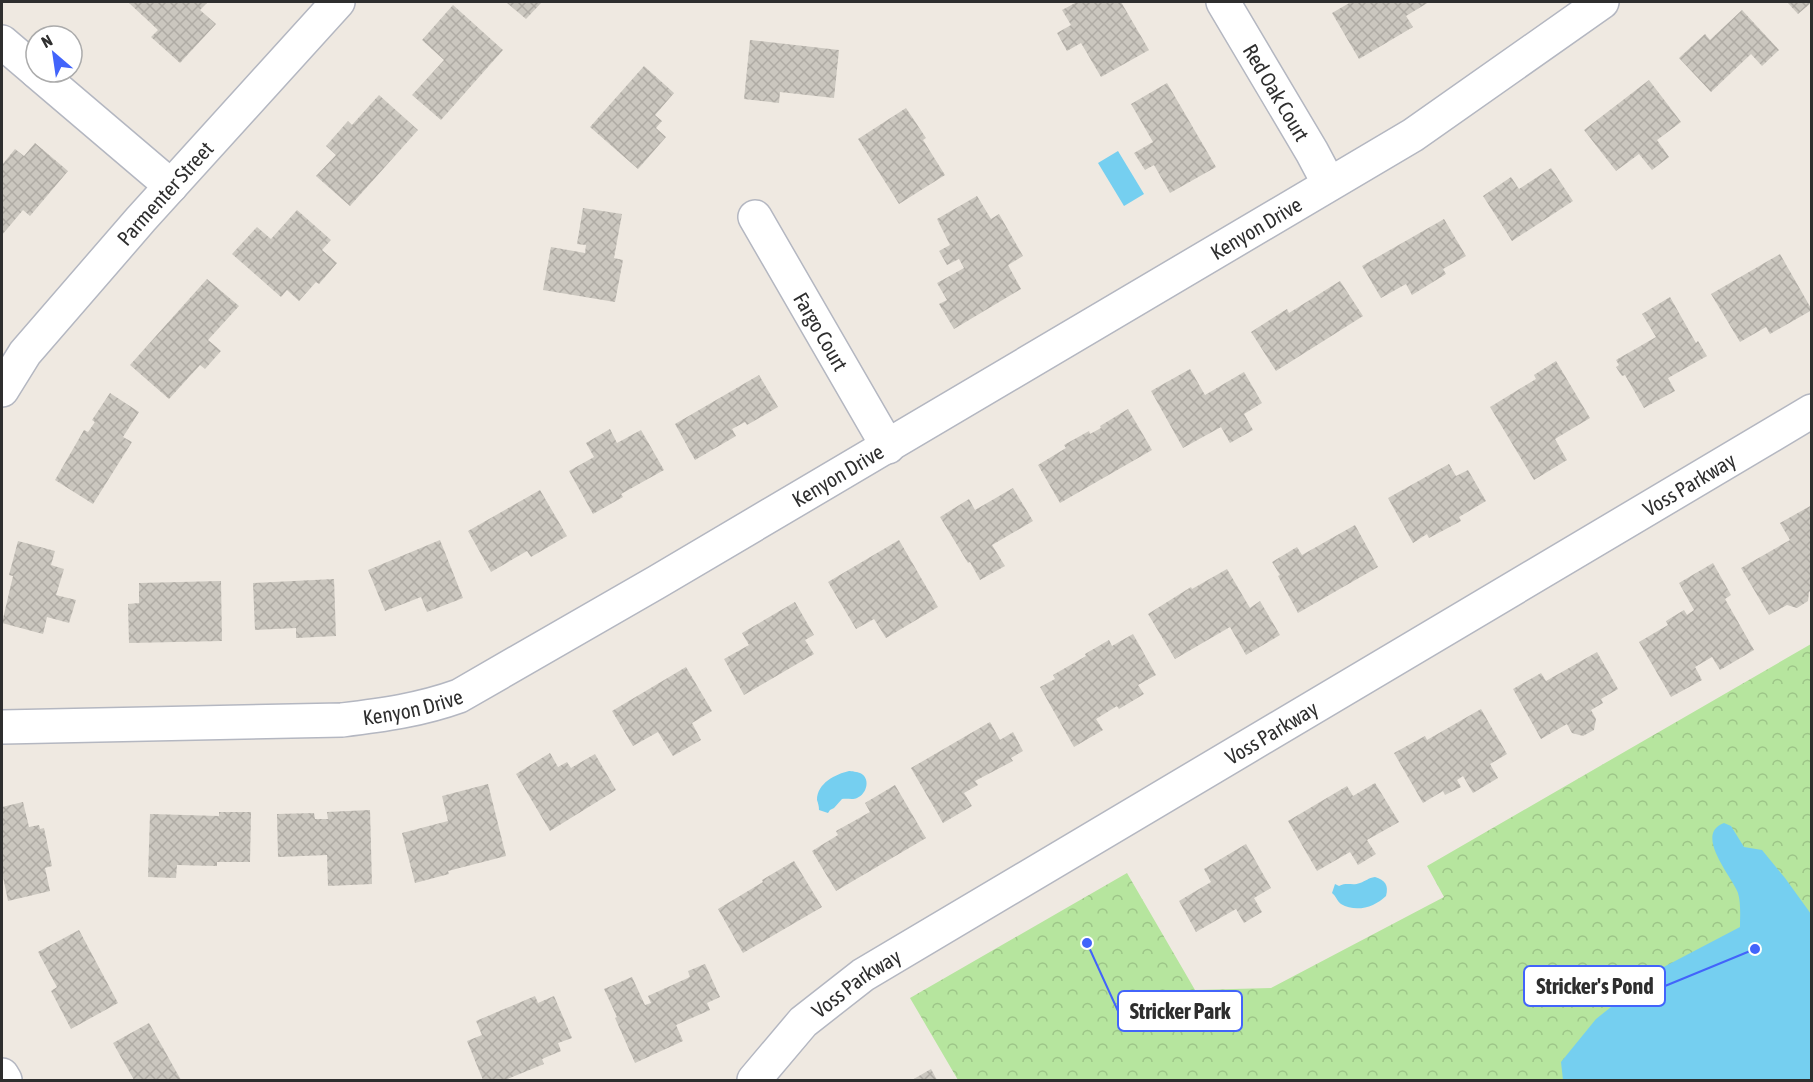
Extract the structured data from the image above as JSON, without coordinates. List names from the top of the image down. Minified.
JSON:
{"streets":{"street":["Red Oak Court","Parmenter Street","Kenyon Drive","Fargo Court","Voss Parkway"]},"crossings":[["Red Oak Court","Kenyon Drive"],["Kenyon Drive","Fargo Court"]],"places":["Stricker Park","Stricker's Pond"],"north":"top left"}
